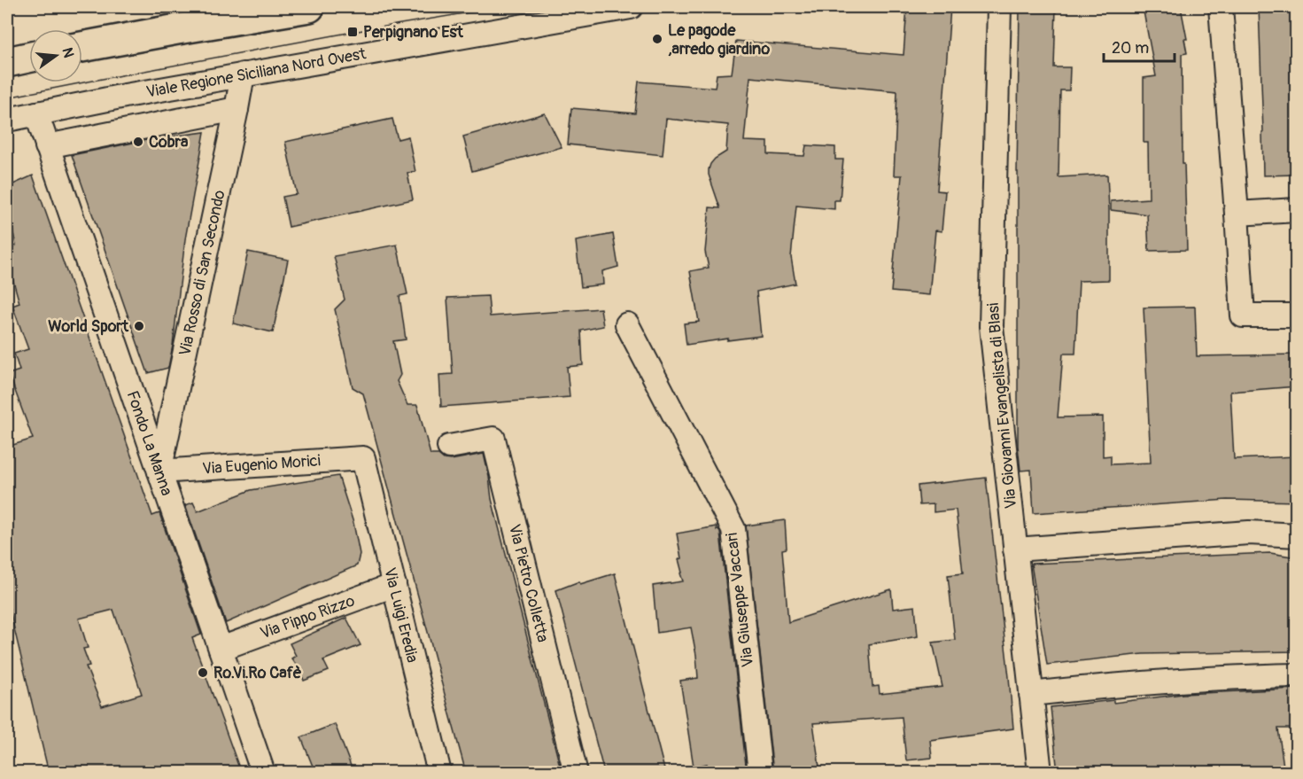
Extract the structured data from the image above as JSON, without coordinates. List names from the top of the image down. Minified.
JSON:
{"streets":{"street":["Viale Regione Siciliana Nord Ovest","Via Rosso di San Secondo","Via Giovanni Evangelista di Blasi","Fondo La Manna","Via Eugenio Morici","Via Pietro Colletta","Via Giuseppe Vaccari","Via Luigi Eredia","Via Pippo Rizzo"]},"crossings":[["Viale Regione Siciliana Nord Ovest","Via Rosso di San Secondo"],["Viale Regione Siciliana Nord Ovest","Fondo La Manna"],["Via Rosso di San Secondo","Fondo La Manna"],["Via Rosso di San Secondo","Via Eugenio Morici"],["Fondo La Manna","Via Eugenio Morici"],["Fondo La Manna","Via Pippo Rizzo"],["Via Eugenio Morici","Via Luigi Eredia"],["Via Luigi Eredia","Via Pippo Rizzo"]],"places":{"transit":["Perpignano Est"],"other":["Le pagode ,arredo giardino","Cobra","World Sport","Ro.Vi.Ro Cafè"]},"scale_bar":"20 m","north":"right"}
